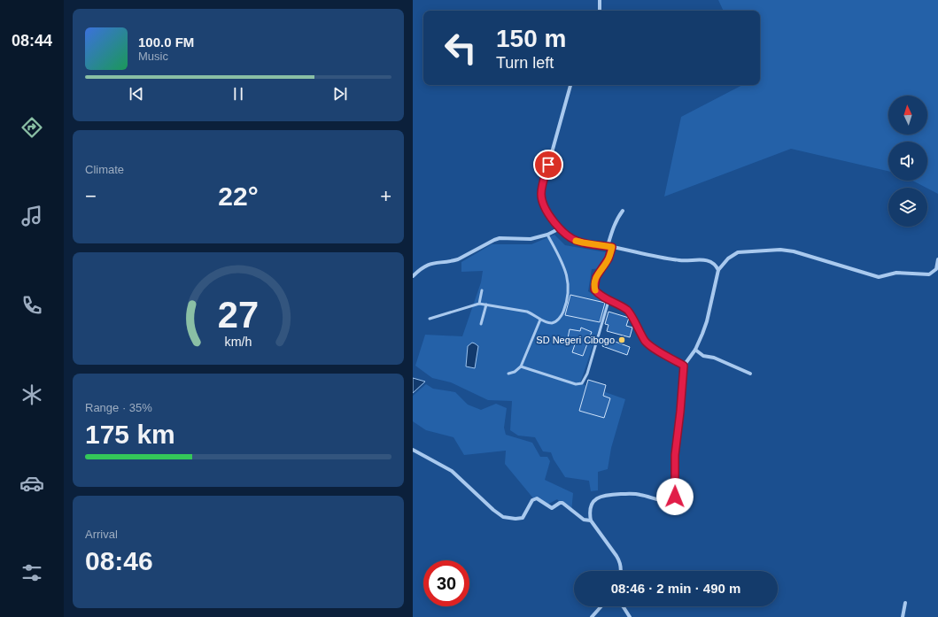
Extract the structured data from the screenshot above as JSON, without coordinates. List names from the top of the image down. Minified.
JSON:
{"places":["SD Negeri Cibogo"],"north":"top","page":{"tabs":"08:44","turn":["150 m","Turn left"],"song":["100.0 FM","Music"],"tile":["Climate",["Range · 35%","175 km"],["Arrival","08:46"]],"heat":["−","22°","+"],"limit":"30","trip":"08:46 · 2 min · 490 m","gauge":["27","km/h"]}}
